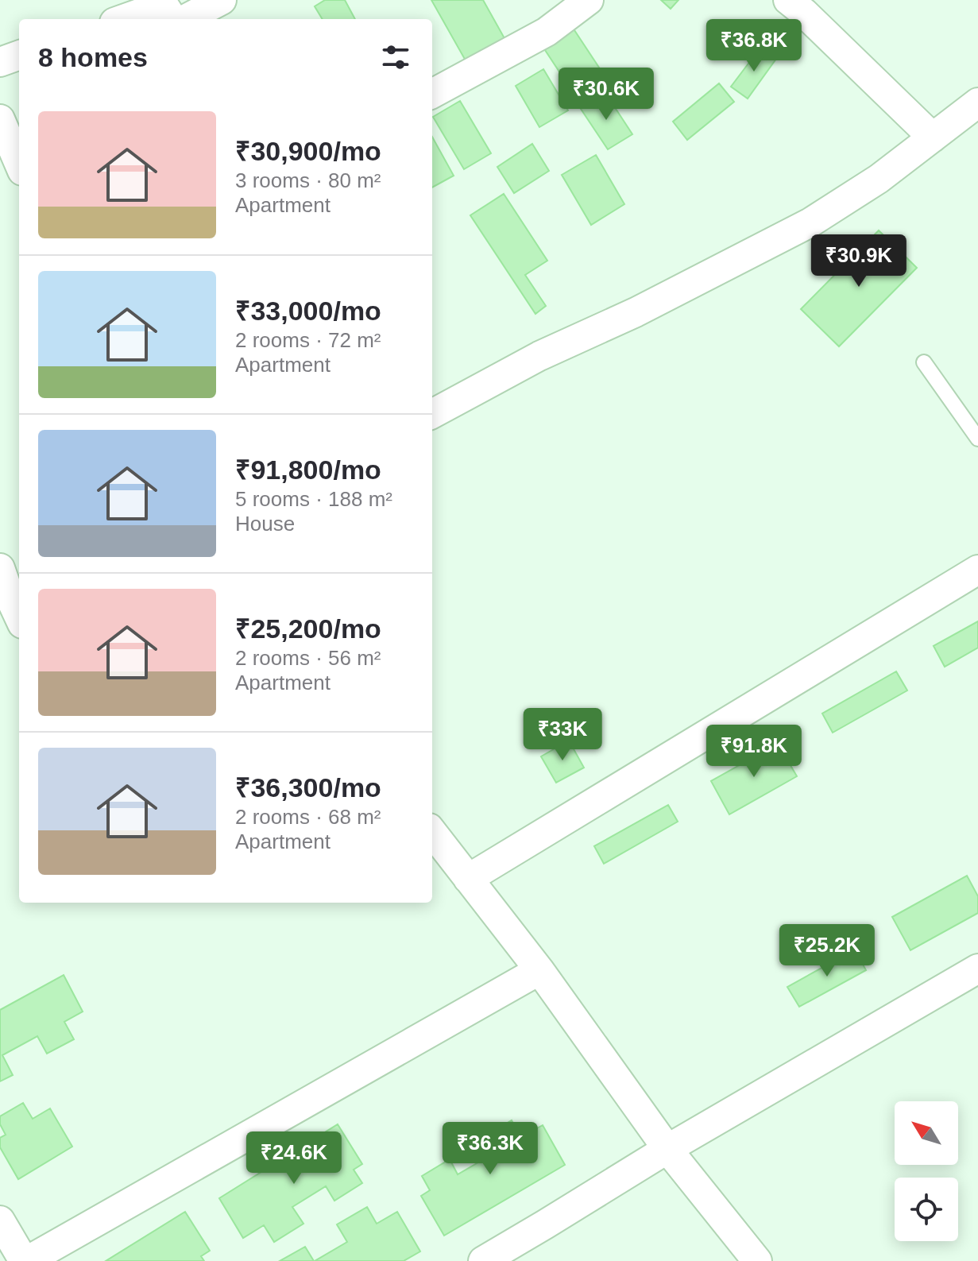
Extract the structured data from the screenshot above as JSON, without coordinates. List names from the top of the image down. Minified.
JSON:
{"north":"top left","page":{"price":["₹36.8K","₹30.6K","₹30.9K","₹33K","₹91.8K","₹25.2K","₹36.3K","₹24.6K"],"heading":"8 homes","list":[{"name":"₹30,900/mo","note":"3 rooms · 80 m² · Apartment"},{"name":"₹33,000/mo","note":"2 rooms · 72 m² · Apartment"},{"name":"₹91,800/mo","note":"5 rooms · 188 m² · House"},{"name":"₹25,200/mo","note":"2 rooms · 56 m² · Apartment"},{"name":"₹36,300/mo","note":"2 rooms · 68 m² · Apartment"}]}}
